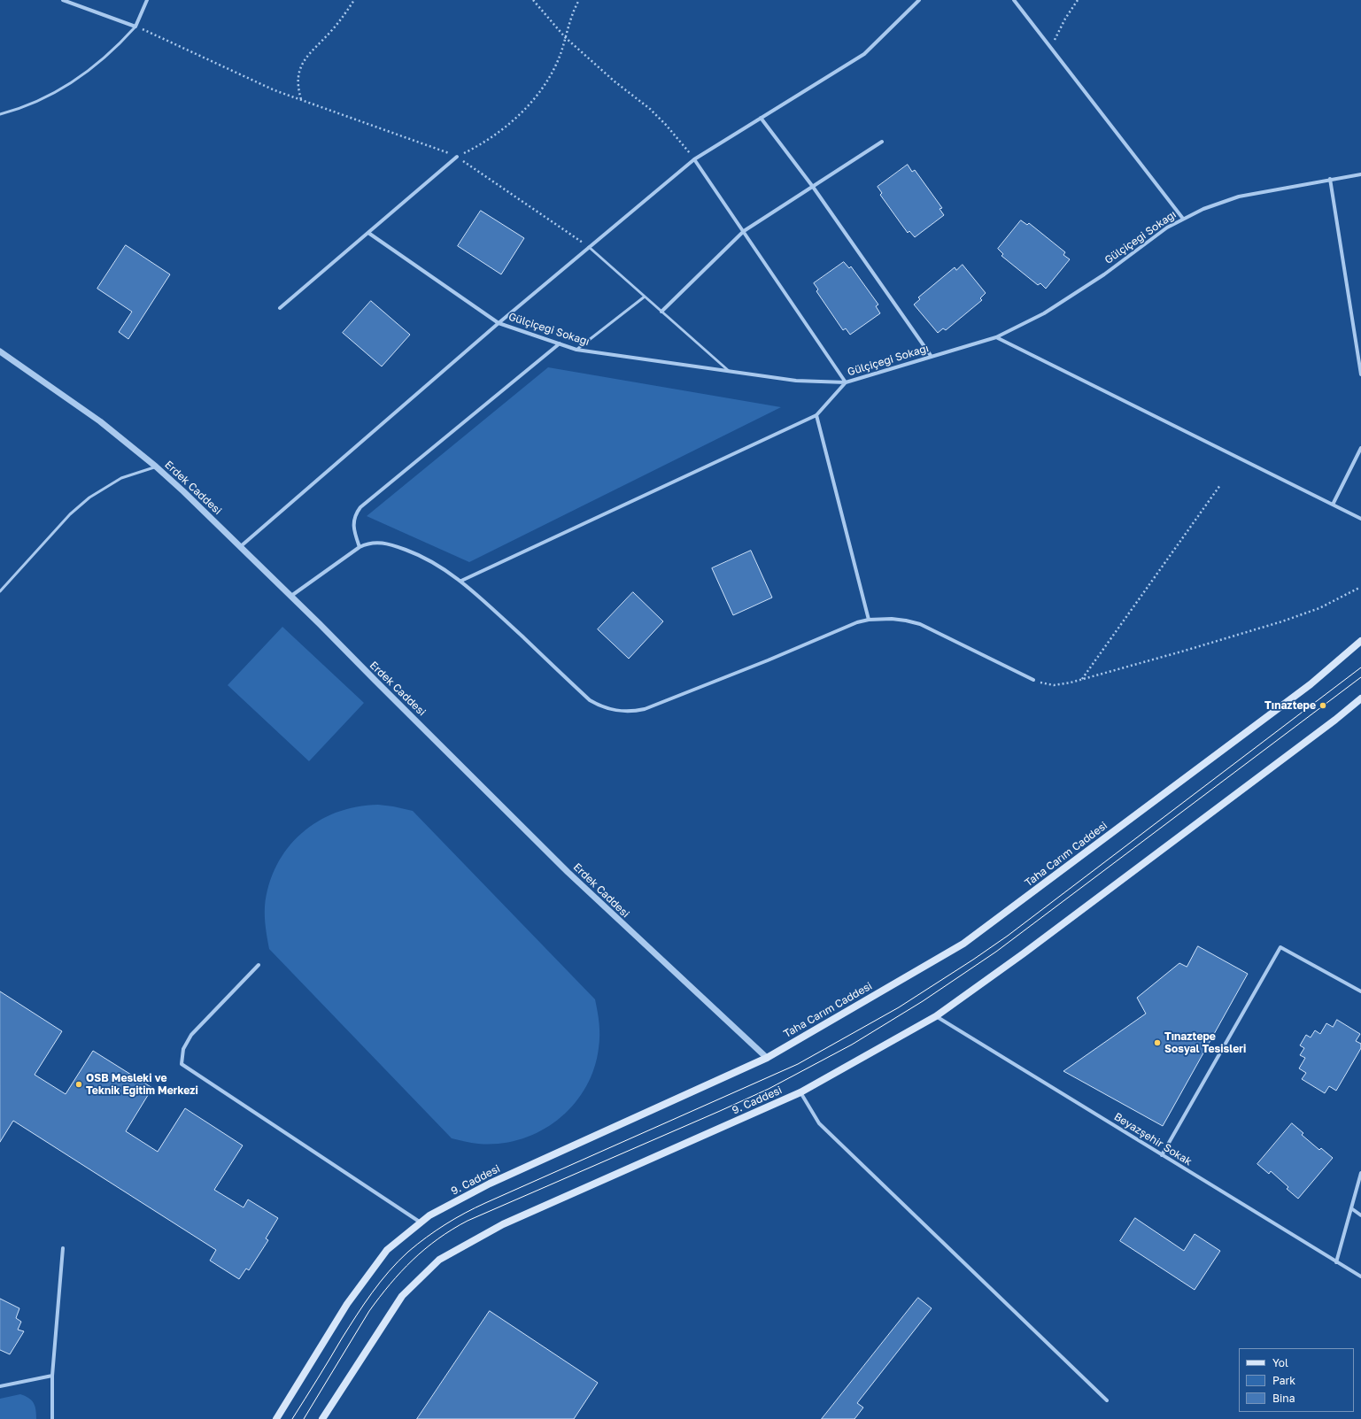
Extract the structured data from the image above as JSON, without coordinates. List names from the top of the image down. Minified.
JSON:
{"streets":{"main road":["Taha Carım Caddesi","9. Caddesi"],"street":["Gülçiçeği Sokağı","Erdek Caddesi","Beyazşehir Sokak"]},"crossings":[["Erdek Caddesi","Taha Carım Caddesi"],["Erdek Caddesi","9. Caddesi"],["Taha Carım Caddesi","9. Caddesi"]],"places":["Tınaztepe","Tınaztepe Sosyal Tesisleri","OSB Mesleki ve Teknik Eğitim Merkezi"],"legend":["Yol","Park","Bina"]}
